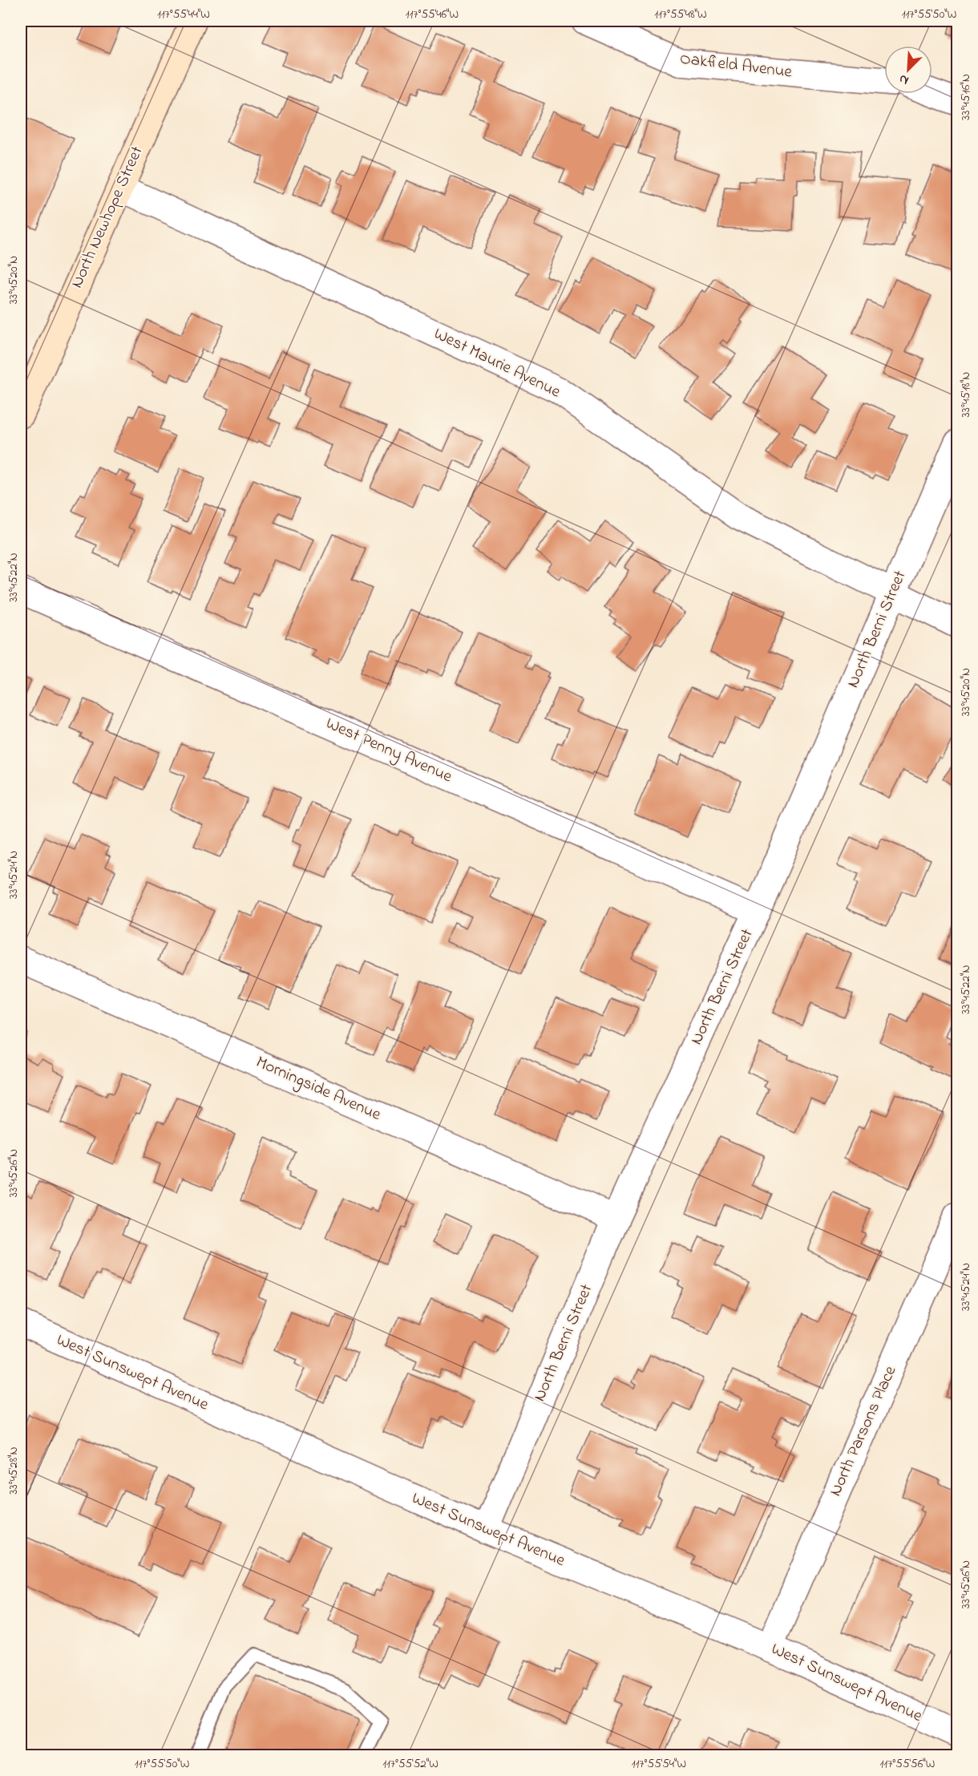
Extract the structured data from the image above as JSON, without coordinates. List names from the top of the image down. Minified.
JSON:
{"streets":{"street":["Oakfield Avenue","North Newhope Street","West Maurie Avenue","North Berni Street","West Penny Avenue","Morningside Avenue","West Sunswept Avenue","North Parsons Place"]},"crossings":[["North Newhope Street","West Maurie Avenue"],["West Maurie Avenue","North Berni Street"],["North Berni Street","West Penny Avenue"],["North Berni Street","Morningside Avenue"],["North Berni Street","West Sunswept Avenue"],["West Sunswept Avenue","North Parsons Place"]],"north":"bottom left","coordinates":["117°55'44\"W","117°55'46\"W","117°55'48\"W","117°55'50\"W","33°45'16\"N","33°45'20\"N","33°45'18\"N","33°45'22\"N","33°45'24\"N","33°45'26\"N","33°45'28\"N","117°55'52\"W","117°55'54\"W","117°55'56\"W"]}
